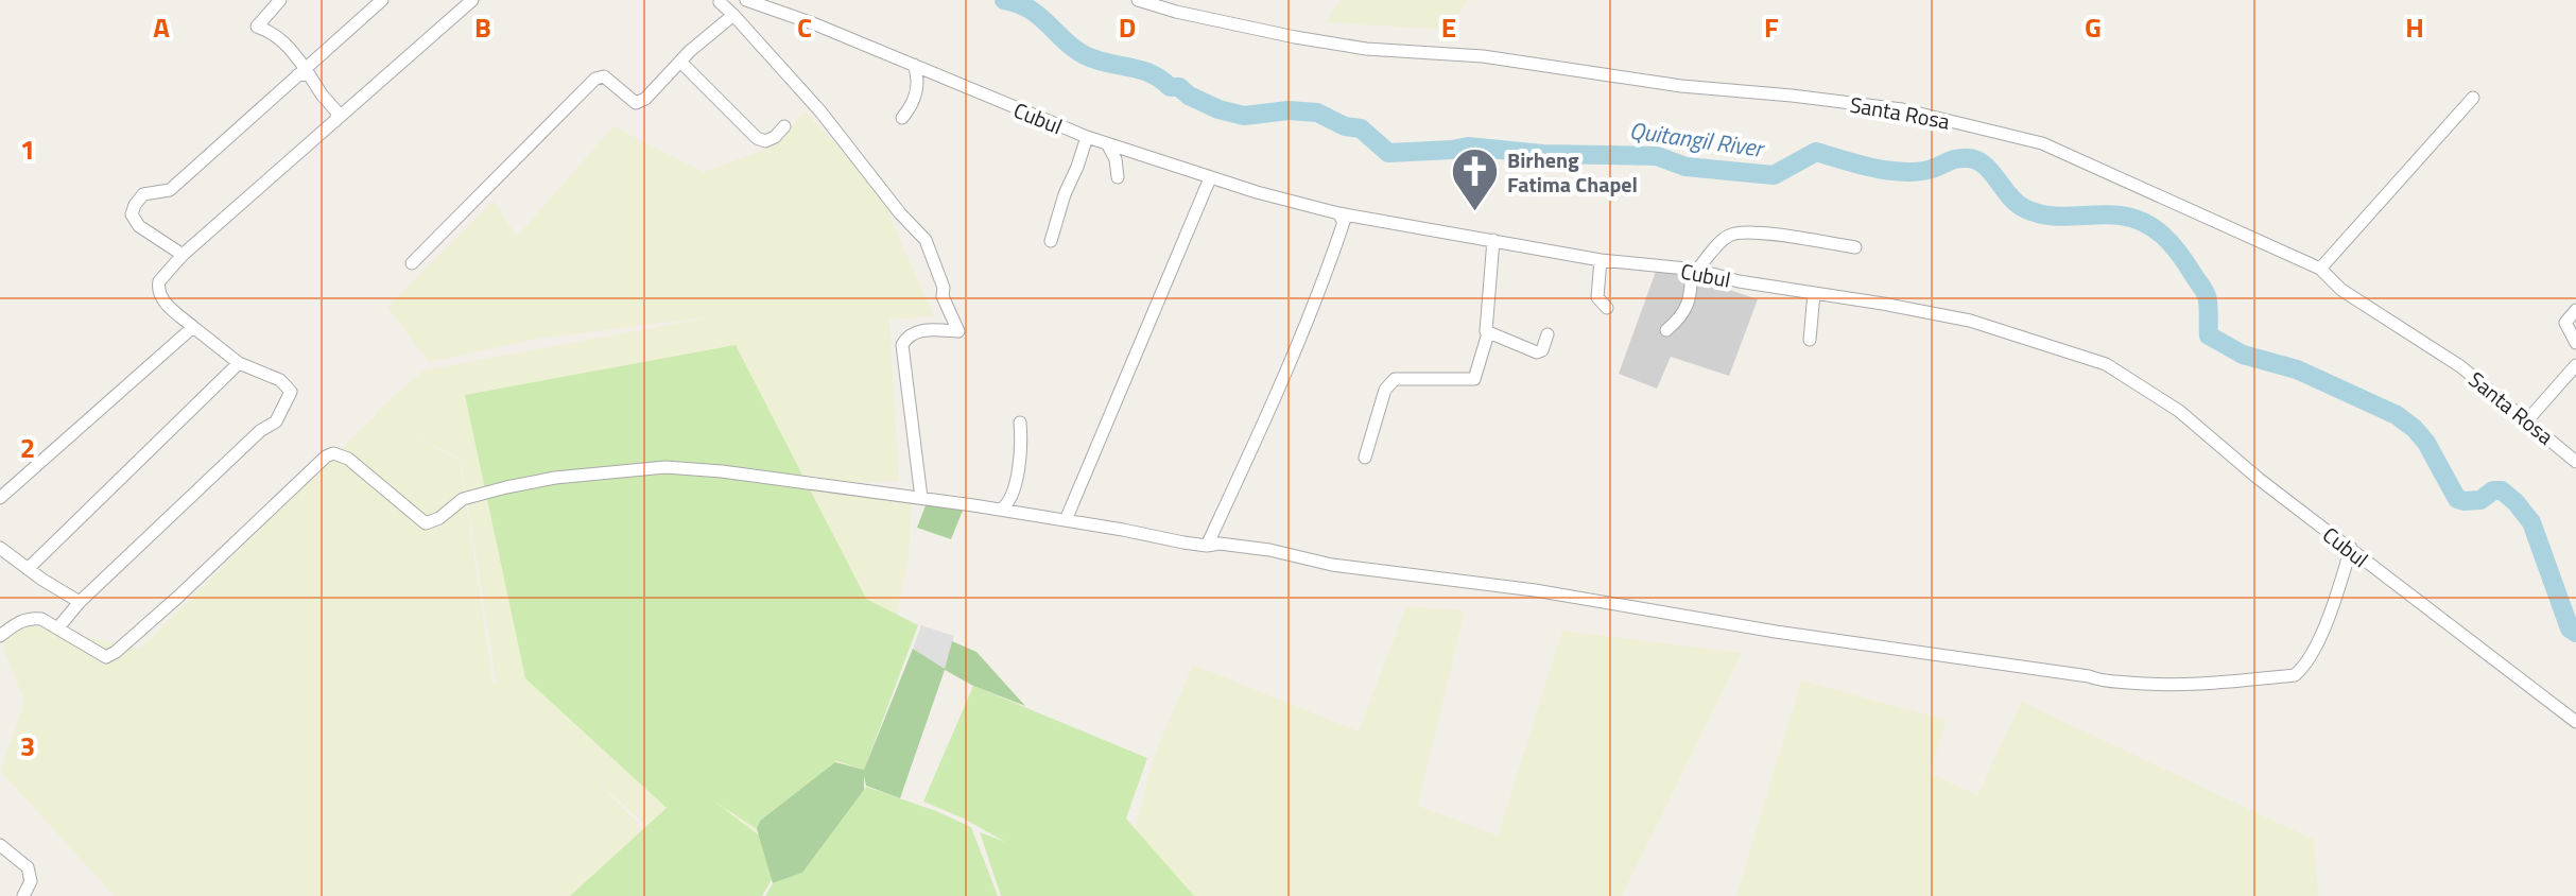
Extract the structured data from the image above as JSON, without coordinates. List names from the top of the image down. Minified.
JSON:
{"streets":{"street":["Santa Rosa","Cubul"]},"water":["Quitangil River"],"places":{"church":["Birheng Fatima Chapel"]},"grid":{"columns":["A","B","C","D","E","F","G","H"],"rows":["1","2","3"]}}
